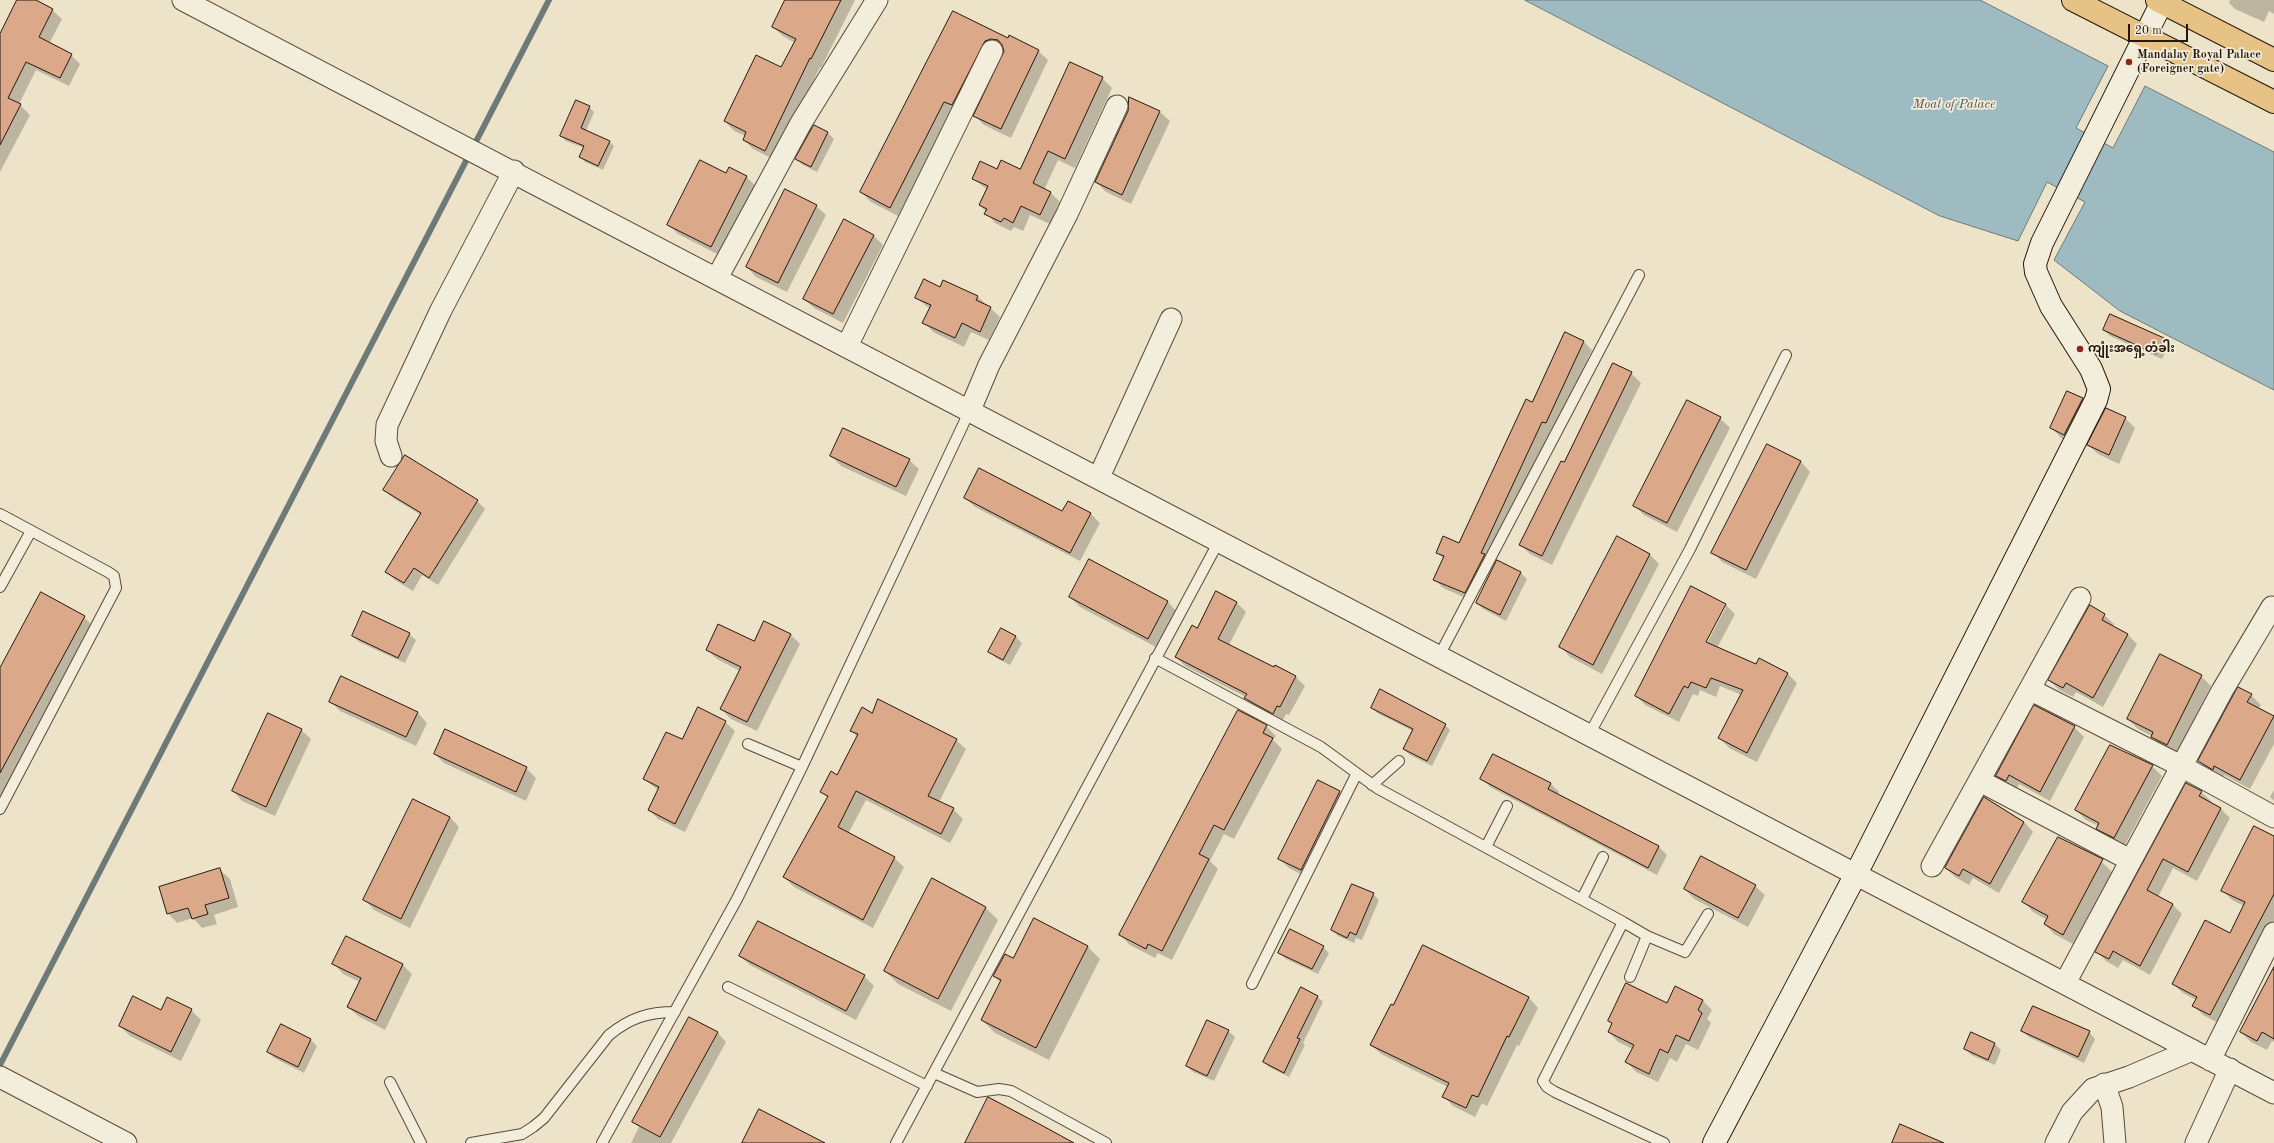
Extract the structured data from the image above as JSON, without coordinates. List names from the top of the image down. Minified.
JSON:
{"water":["Moat of Palace"],"places":["Mandalay Royal Palace (Foreigner gate)","ကျုံးအရှေ့တံခါး"],"scale_bar":"20 m"}
